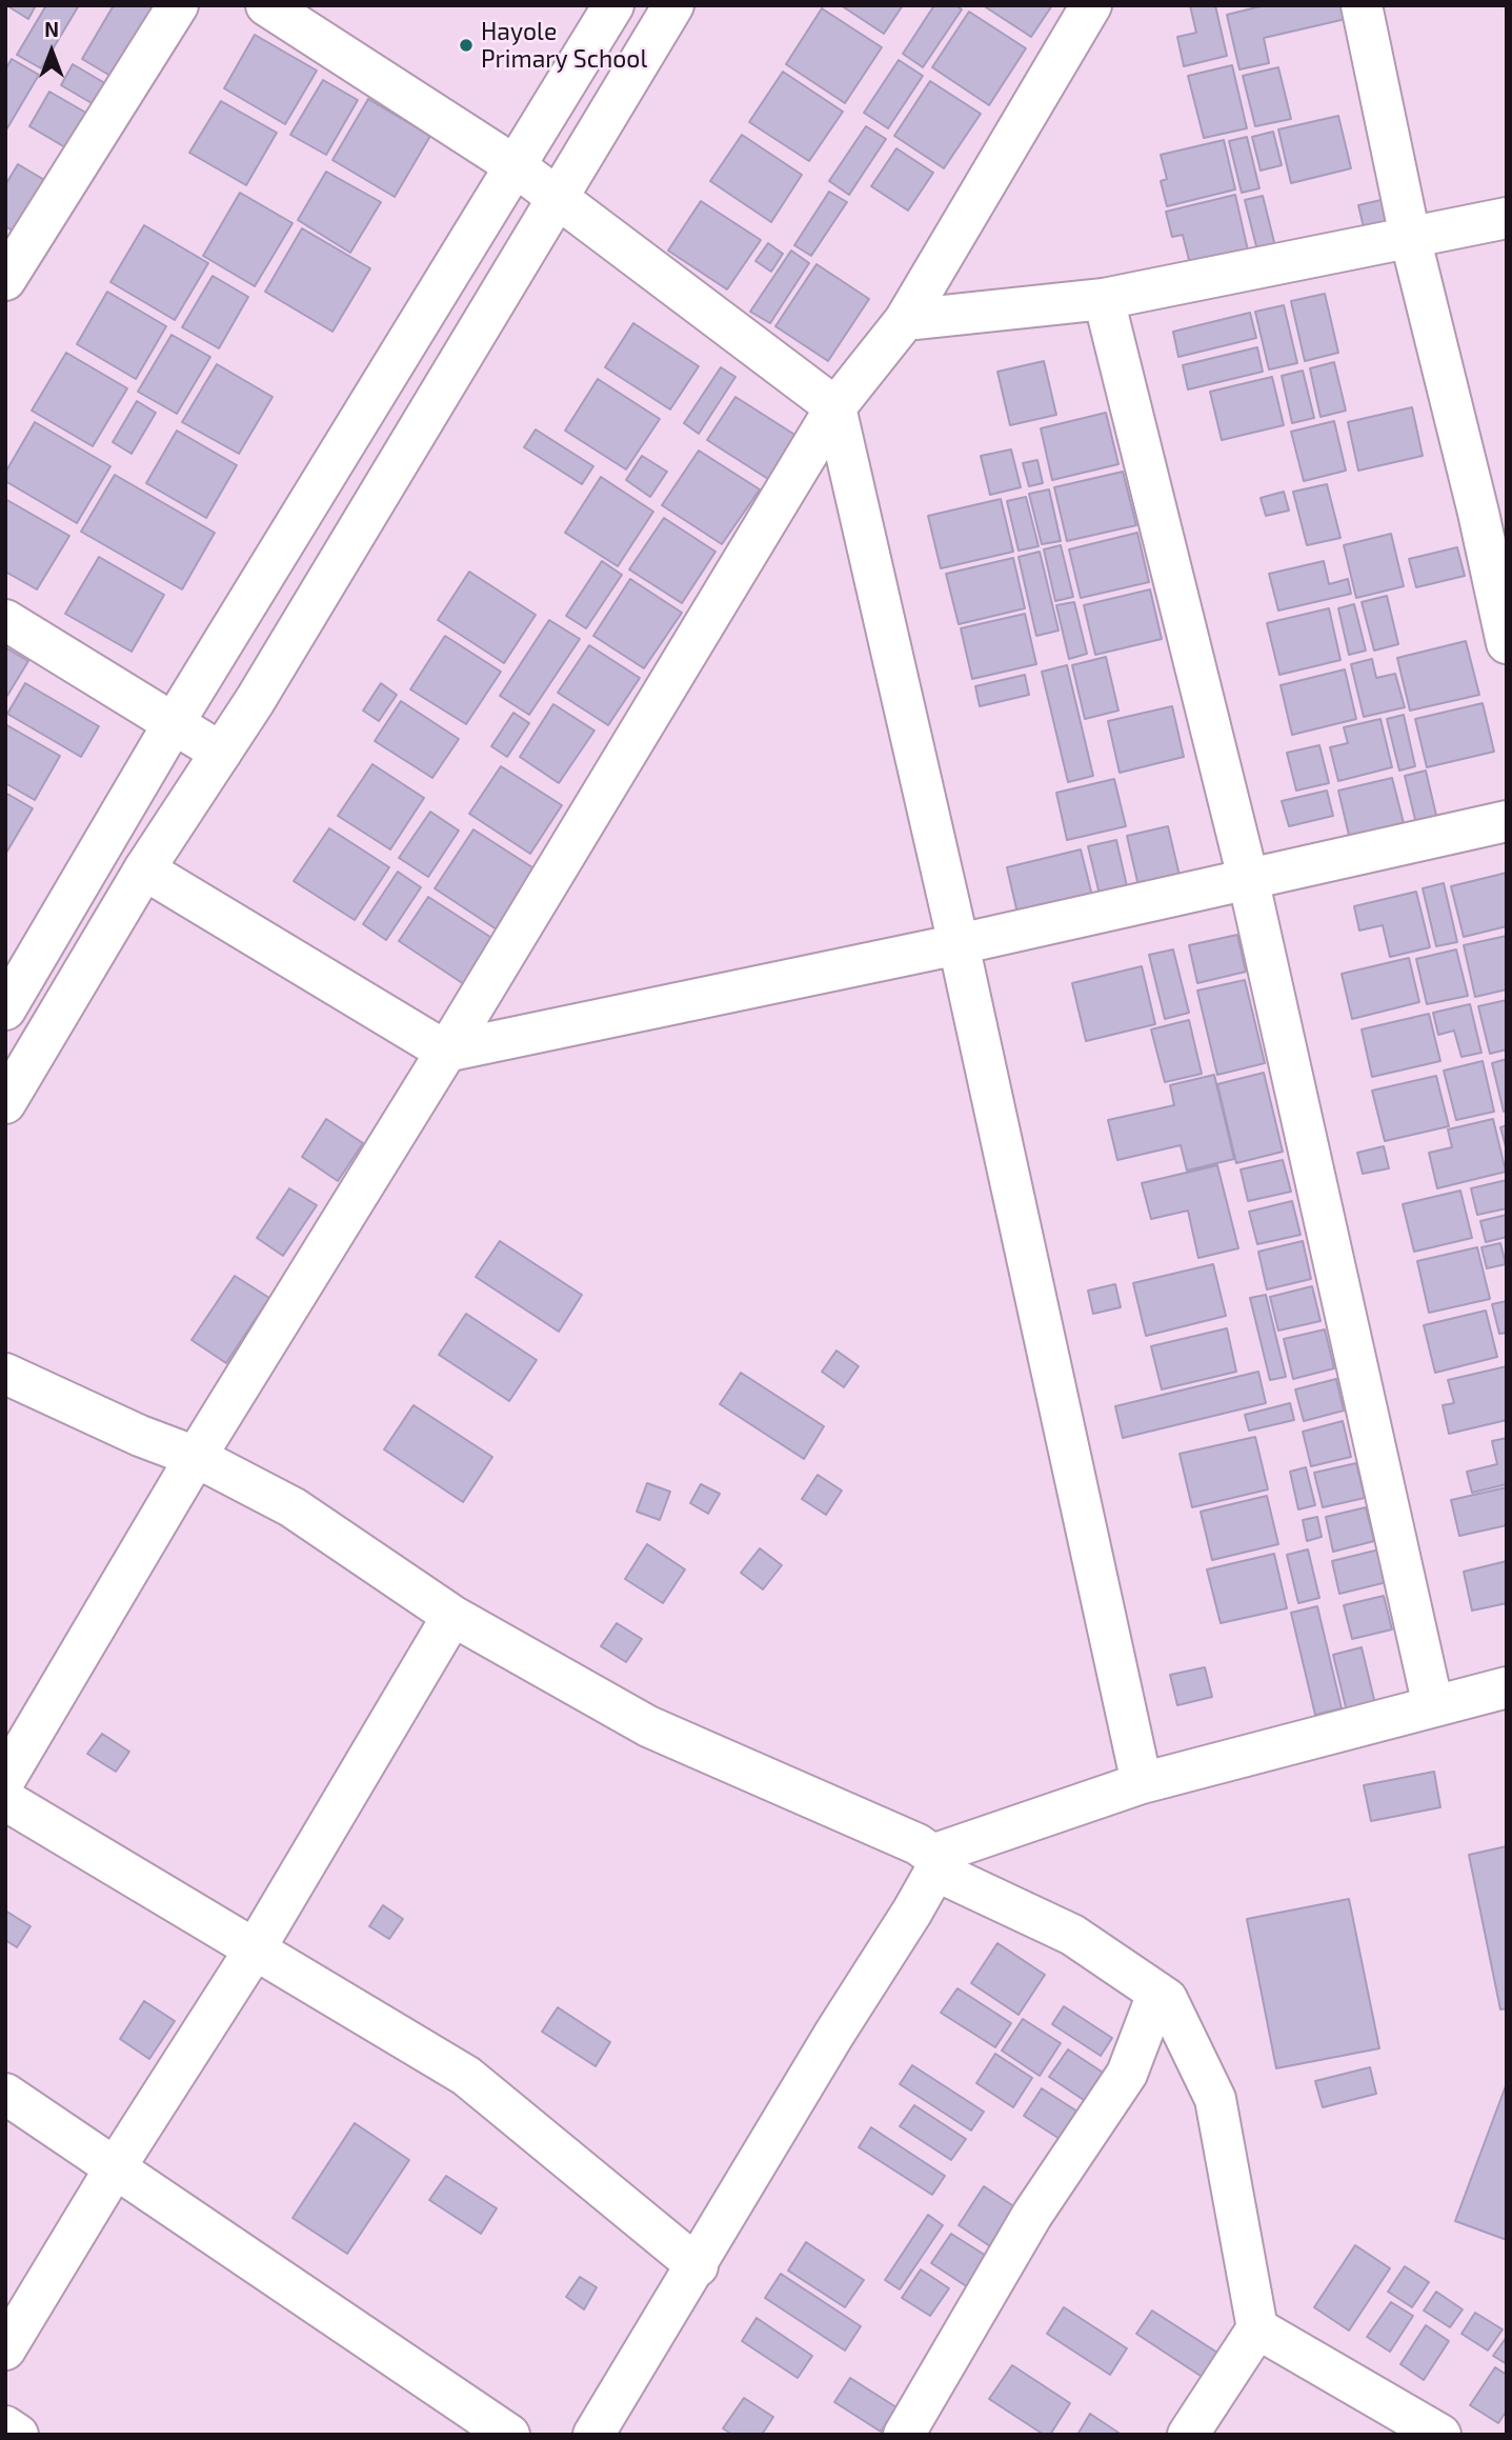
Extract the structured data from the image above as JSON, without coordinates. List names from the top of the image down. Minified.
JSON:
{"places":["Hayole Primary School"],"north":"top"}
